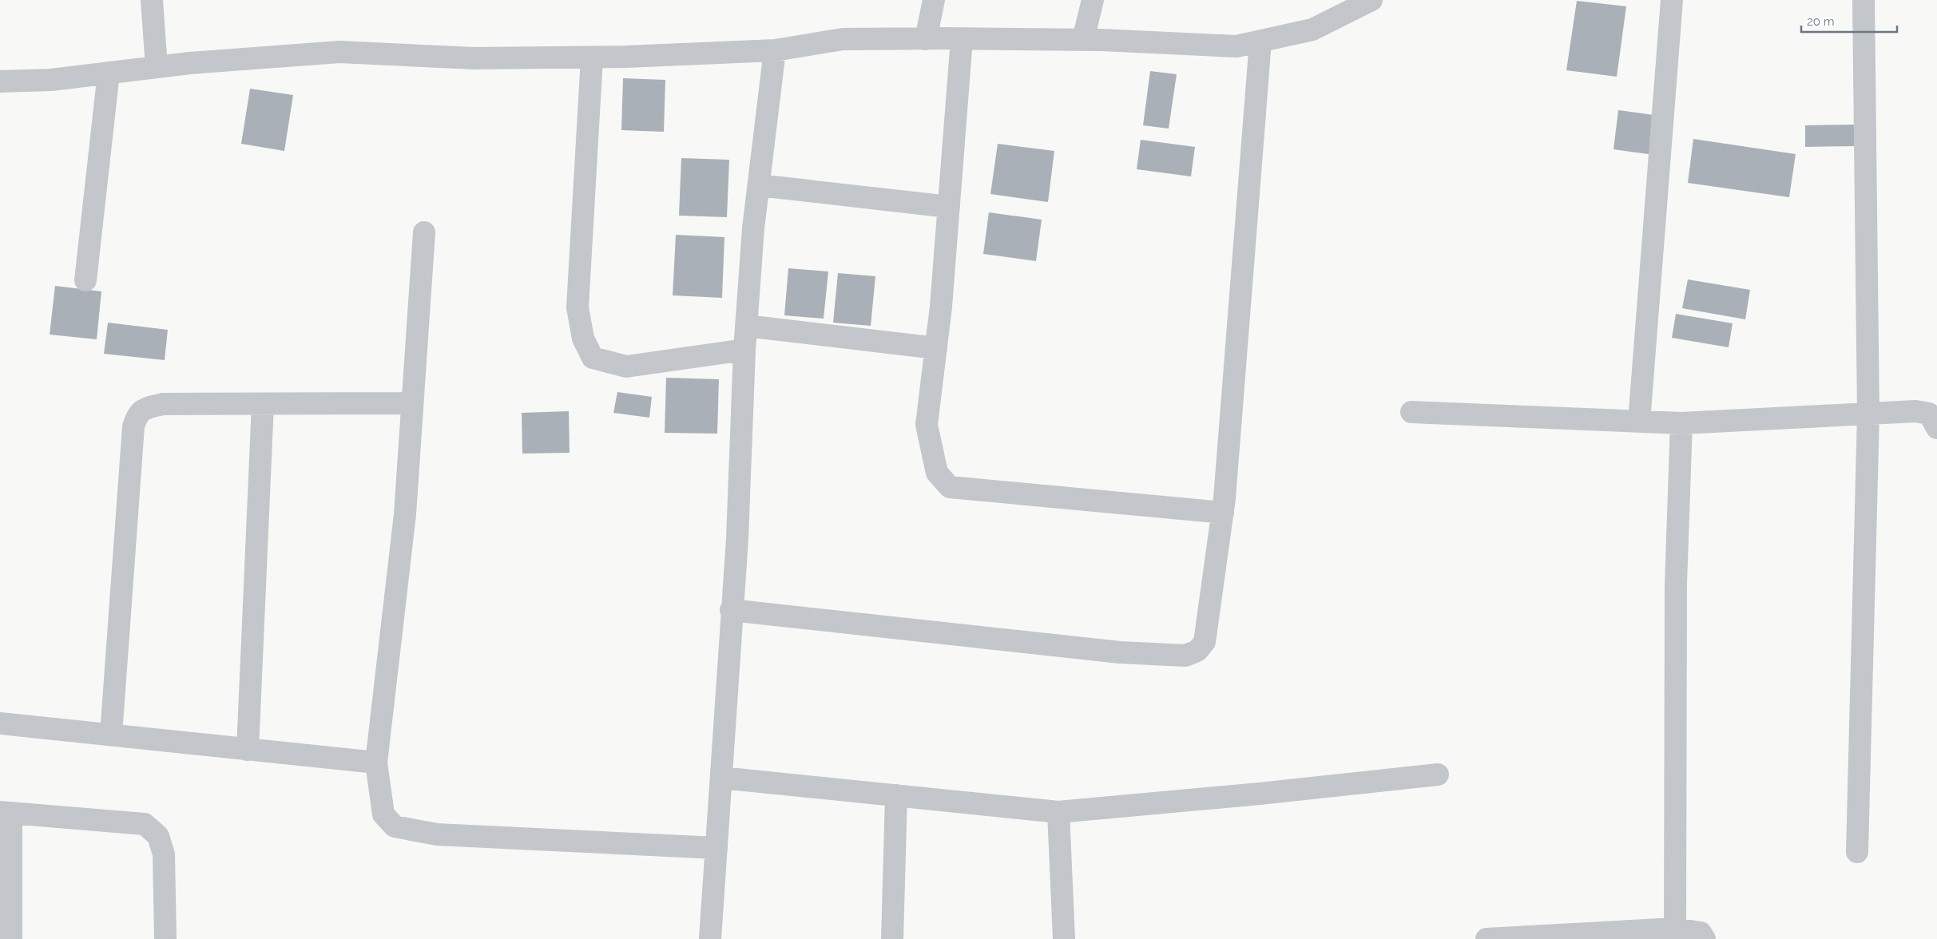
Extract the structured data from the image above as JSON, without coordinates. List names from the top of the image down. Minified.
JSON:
{"scale_bar":"20 m"}
